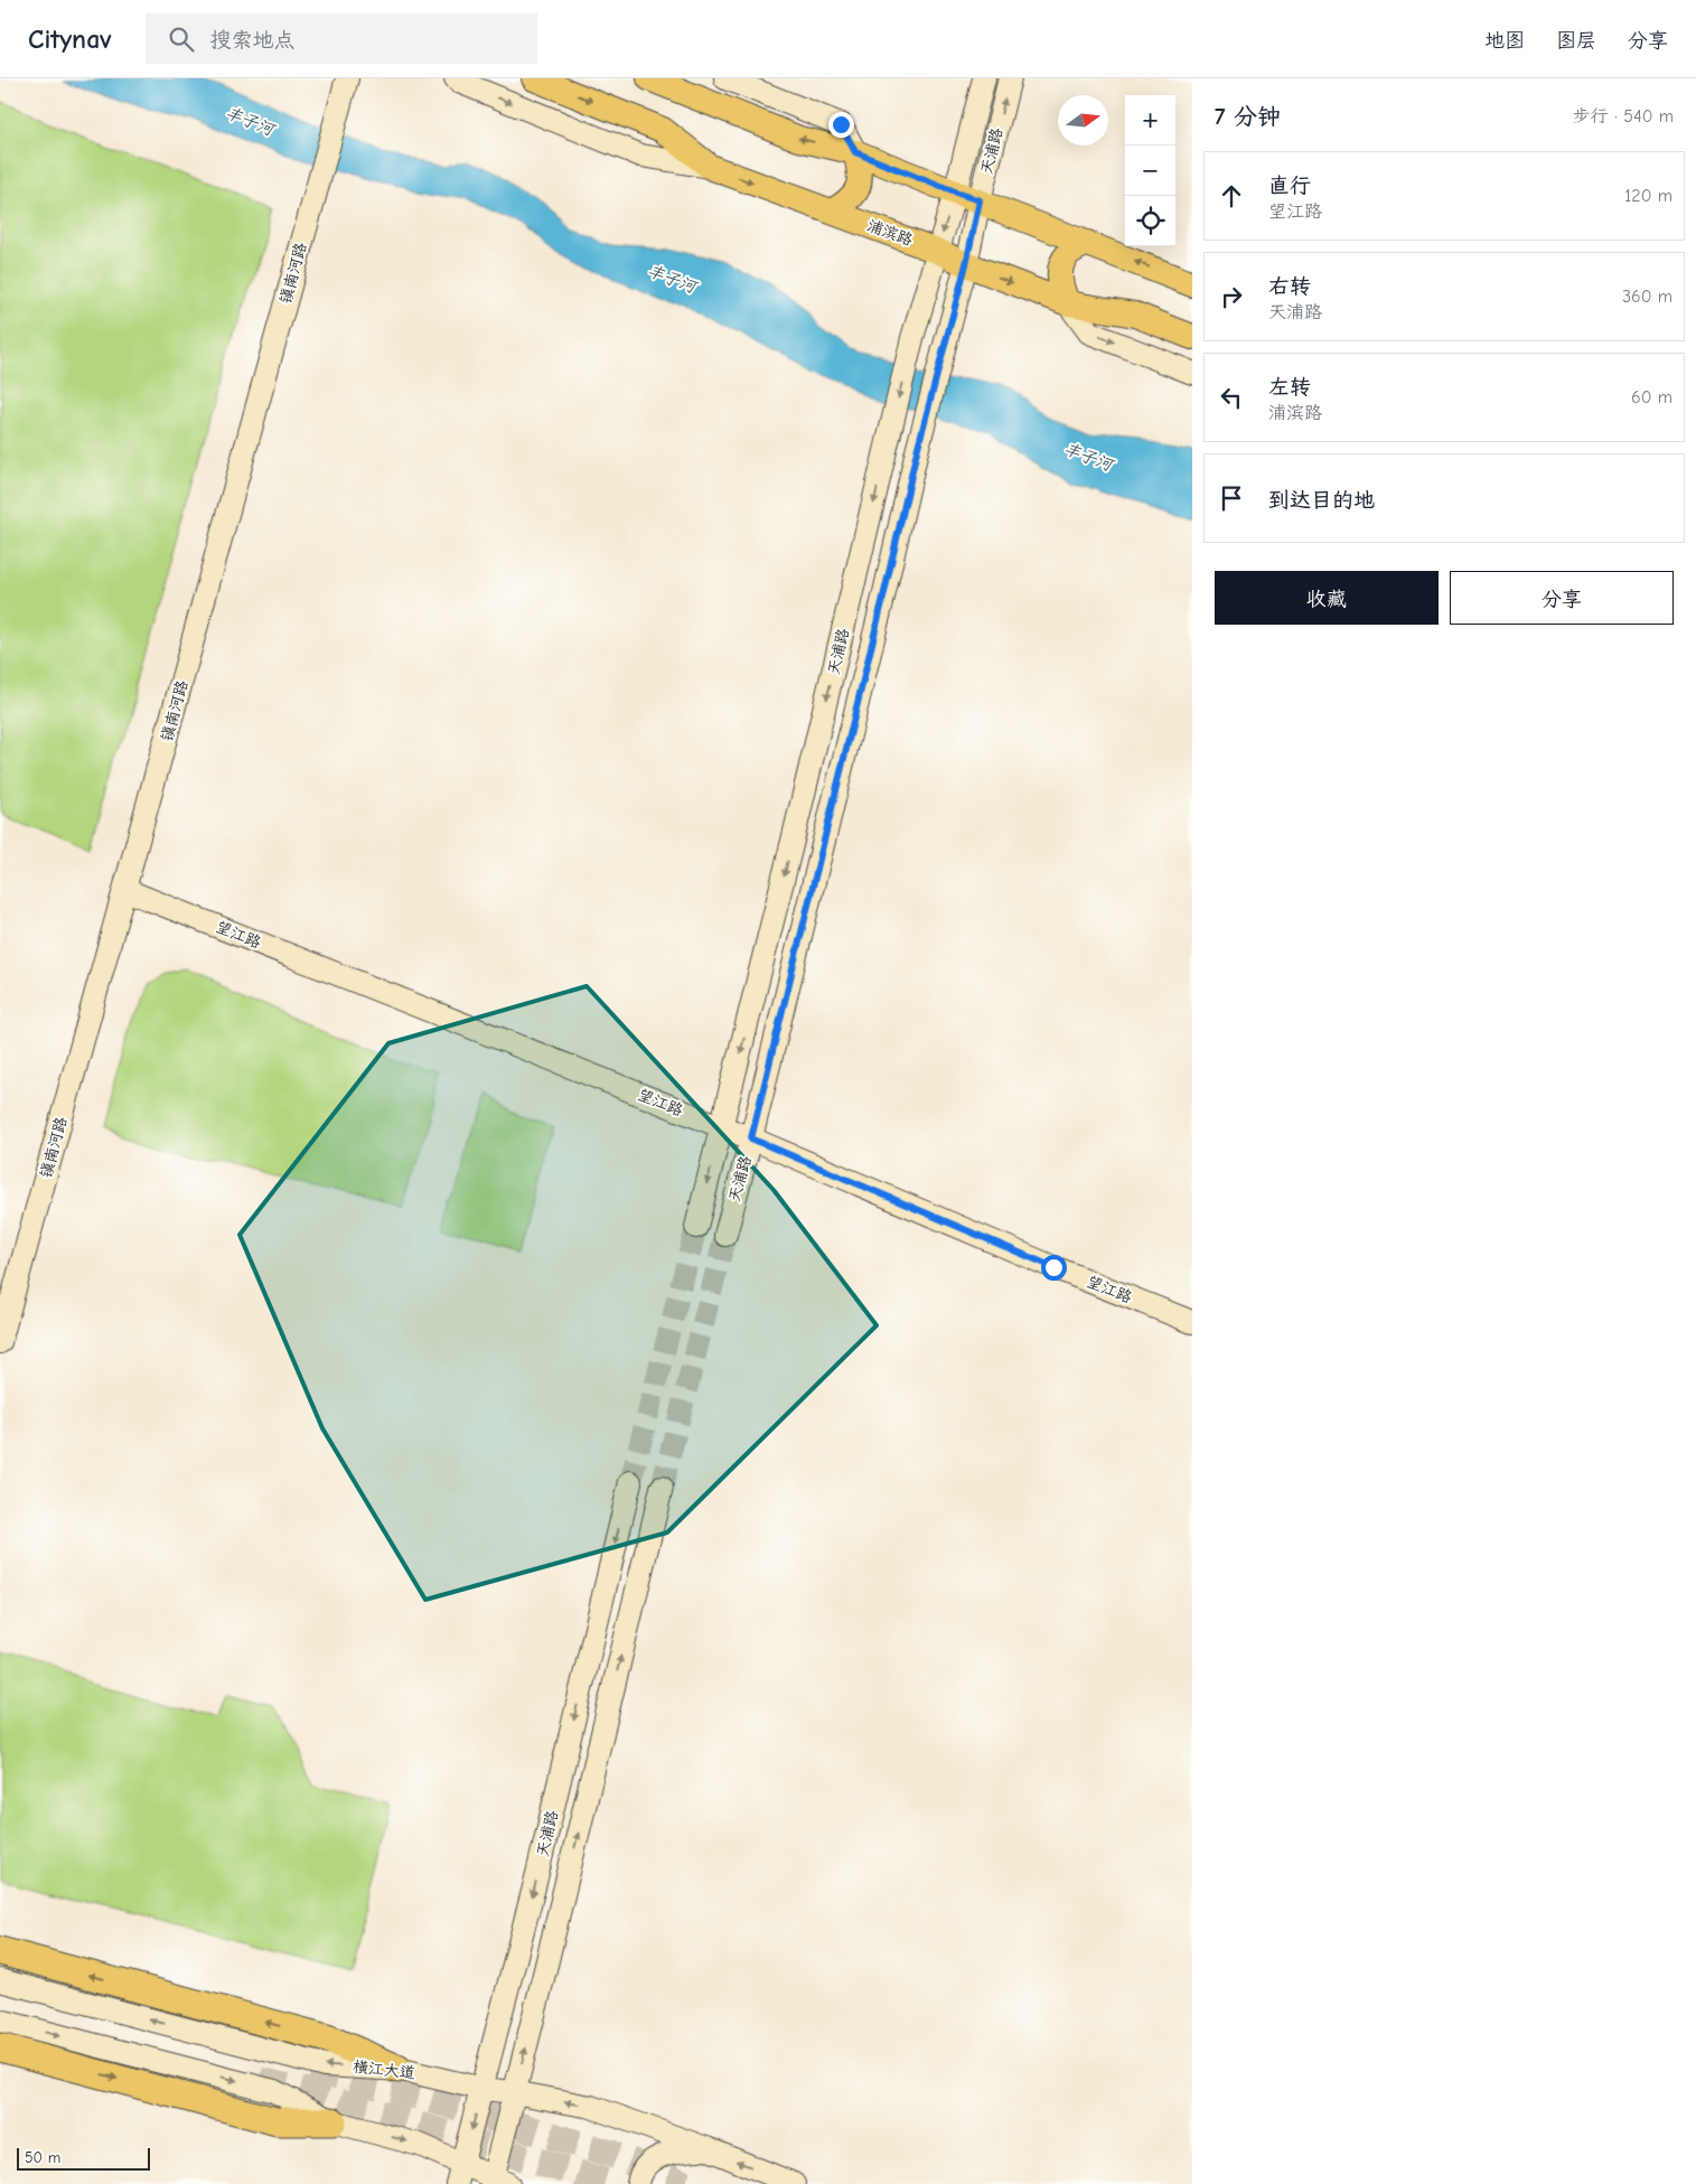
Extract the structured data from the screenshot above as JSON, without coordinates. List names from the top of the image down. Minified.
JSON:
{"streets":{"main road":["浦滨路"],"street":["天浦路","镇南河路","望江路","横江大道"]},"crossings":[["天浦路","浦滨路"],["天浦路","望江路"],["天浦路","横江大道"],["镇南河路","望江路"]],"one_way":["浦滨路"],"water":["丰子河"],"scale_bar":"50 m","north":"right","page":{"header":"Citynav","search":"搜索地点","nav":["地图","图层","分享"],"heading":["7 分钟","步行 · 540 m"],"map_buttons":["+","−"],"list":[["直行","望江路","120 m"],["右转","天浦路","360 m"],["左转","浦滨路","60 m"],"到达目的地"],"buttons":["收藏","分享"],"scale":"50 m"}}
